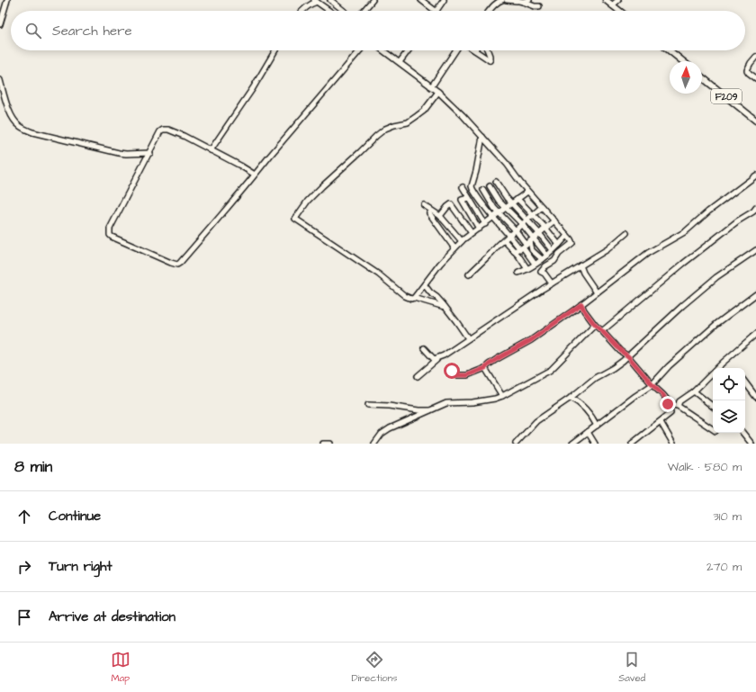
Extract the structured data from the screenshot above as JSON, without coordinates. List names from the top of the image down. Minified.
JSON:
{"streets":{"main road":["F209"]},"north":"top","page":{"search":"Search here","heading":["8 min","Walk · 580 m"],"list":[["Continue","310 m"],["Turn right","270 m"],"Arrive at destination"],"nav":["Map","Directions","Saved"]}}
